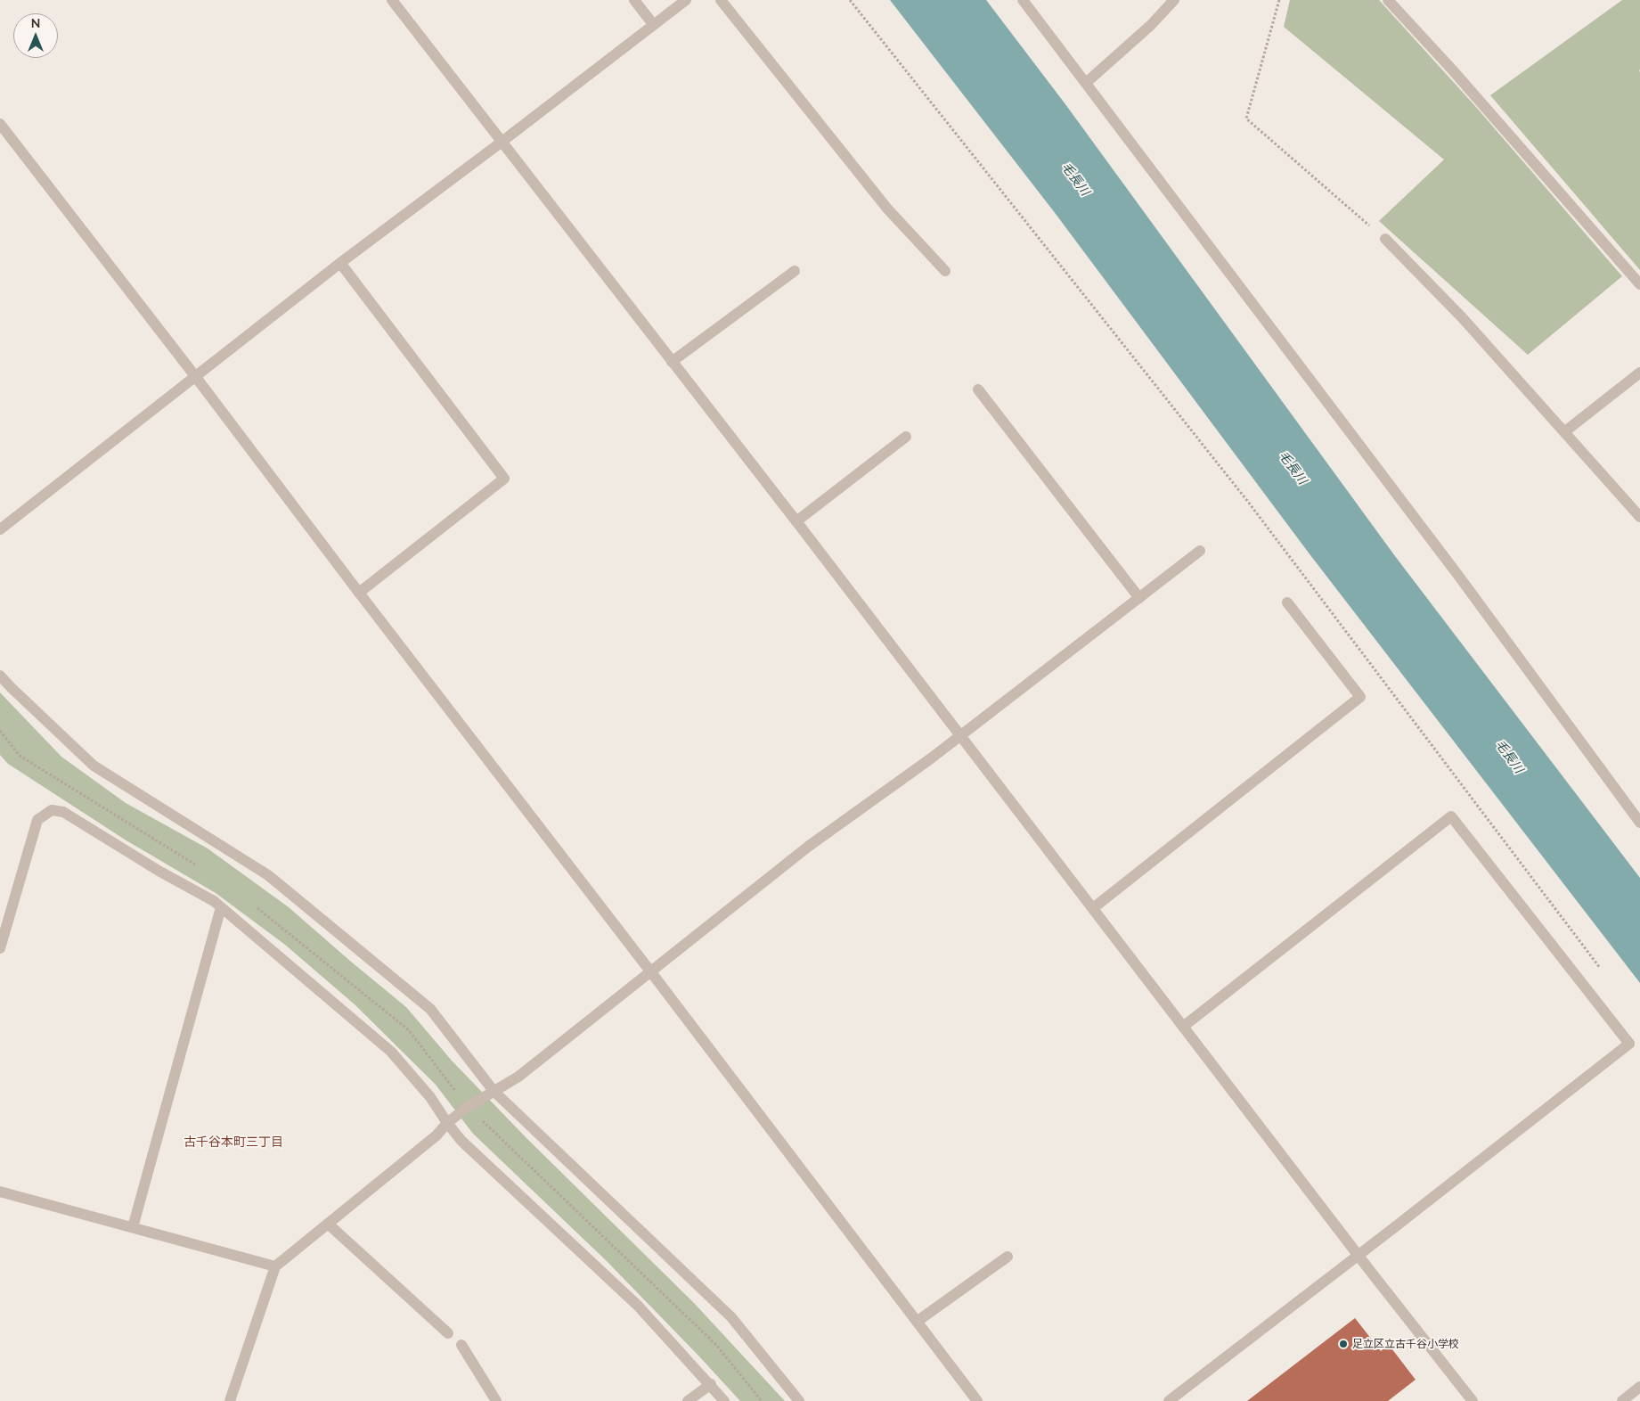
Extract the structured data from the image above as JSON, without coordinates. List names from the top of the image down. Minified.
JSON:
{"districts":["古千谷本町三丁目"],"water":["毛長川"],"places":["足立区立古千谷小学校"],"north":"top"}
